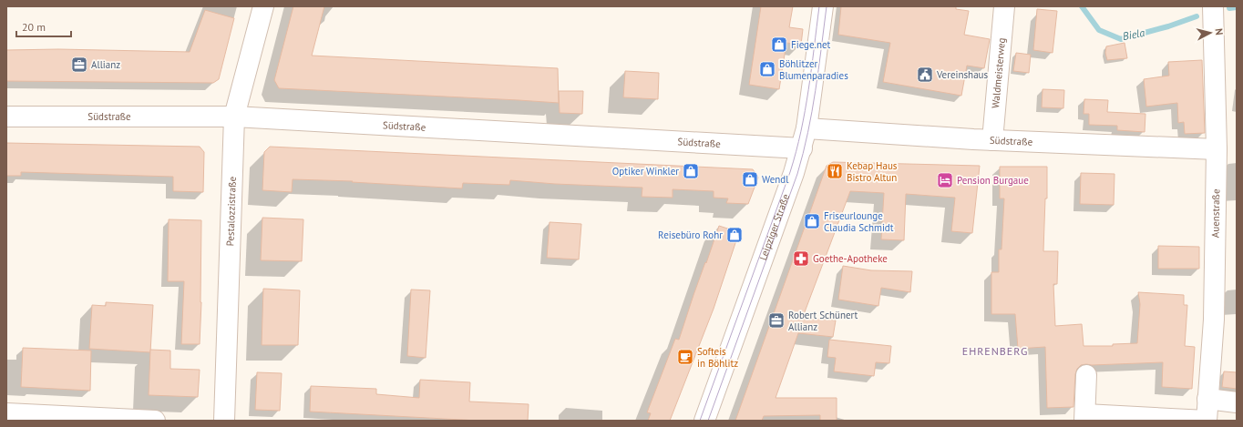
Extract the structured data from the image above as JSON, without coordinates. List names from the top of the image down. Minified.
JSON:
{"streets":{"street":["Waldmeisterweg","Südstraße","Pestalozzistraße","Auenstraße","Leipziger Straße"]},"crossings":[["Waldmeisterweg","Südstraße"],["Südstraße","Pestalozzistraße"],["Südstraße","Auenstraße"],["Südstraße","Leipziger Straße"]],"districts":["EHRENBERG"],"water":["Biela"],"places":{"shop":["Fiege.net","Böhlitzer Blumenparadies","Optiker Winkler","Wendl","Friseurlounge Claudia Schmidt","Reisebüro Rohr"],"office":["Allianz","Robert Schünert Allianz"],"public building":["Vereinshaus"],"restaurant":["Kebap Haus Bistro Altun"],"hotel":["Pension Burgaue"],"pharmacy":["Goethe-Apotheke"],"cafe":["Softeis in Böhlitz"]},"scale_bar":"20 m","north":"right"}
